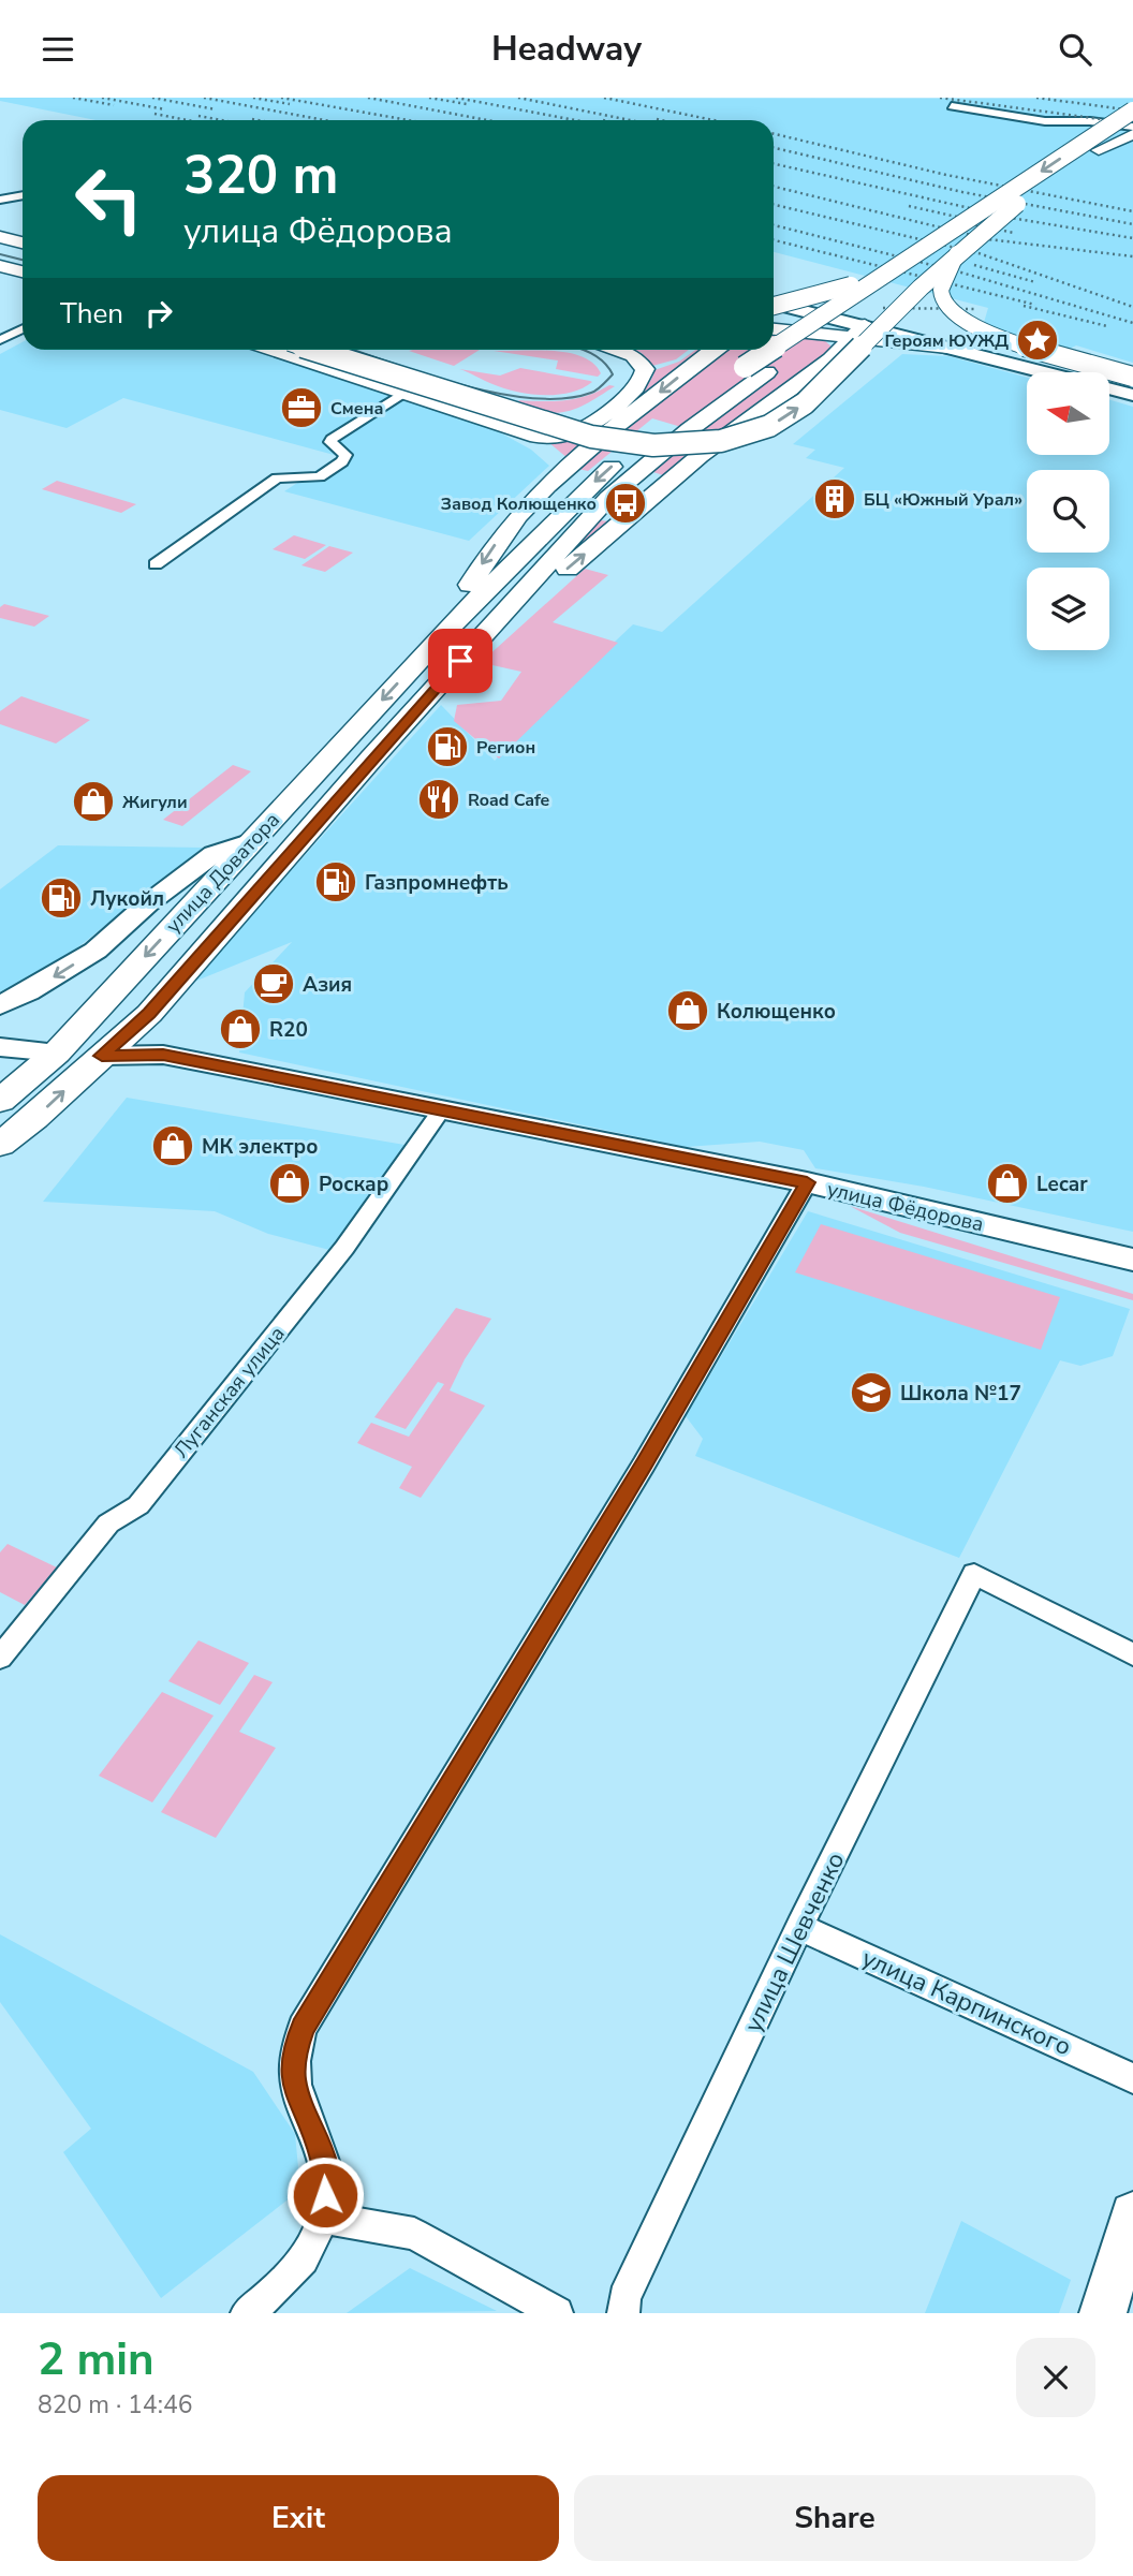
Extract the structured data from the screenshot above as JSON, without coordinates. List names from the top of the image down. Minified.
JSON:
{"streets":{"main road":["улица Доватора","улица Фёдорова"],"street":["Луганская улица","улица Шевченко","улица Карпинского"]},"crossings":[["улица Доватора","улица Фёдорова"],["улица Фёдорова","Луганская улица"],["улица Шевченко","улица Карпинского"]],"places":{"place":["Героям ЮУЖД"],"office":["Смена"],"building":["БЦ «Южный Урал»"],"bus stop":["Завод Колющенко"],"fuel station":["Регион","Газпромнефть","Лукойл"],"restaurant":["Road Cafe"],"shop":["Жигули","Колющенко","R20","МК электро","Роскар","Lecar"],"cafe":["Азия"],"school or university":["Школа №17"]},"north":"left","page":{"header":"Headway","turn":["320 m","улица Фёдорова"],"then":"Then","heading":["2 min","820 m · 14:46"],"buttons":["Exit","Share"]}}
